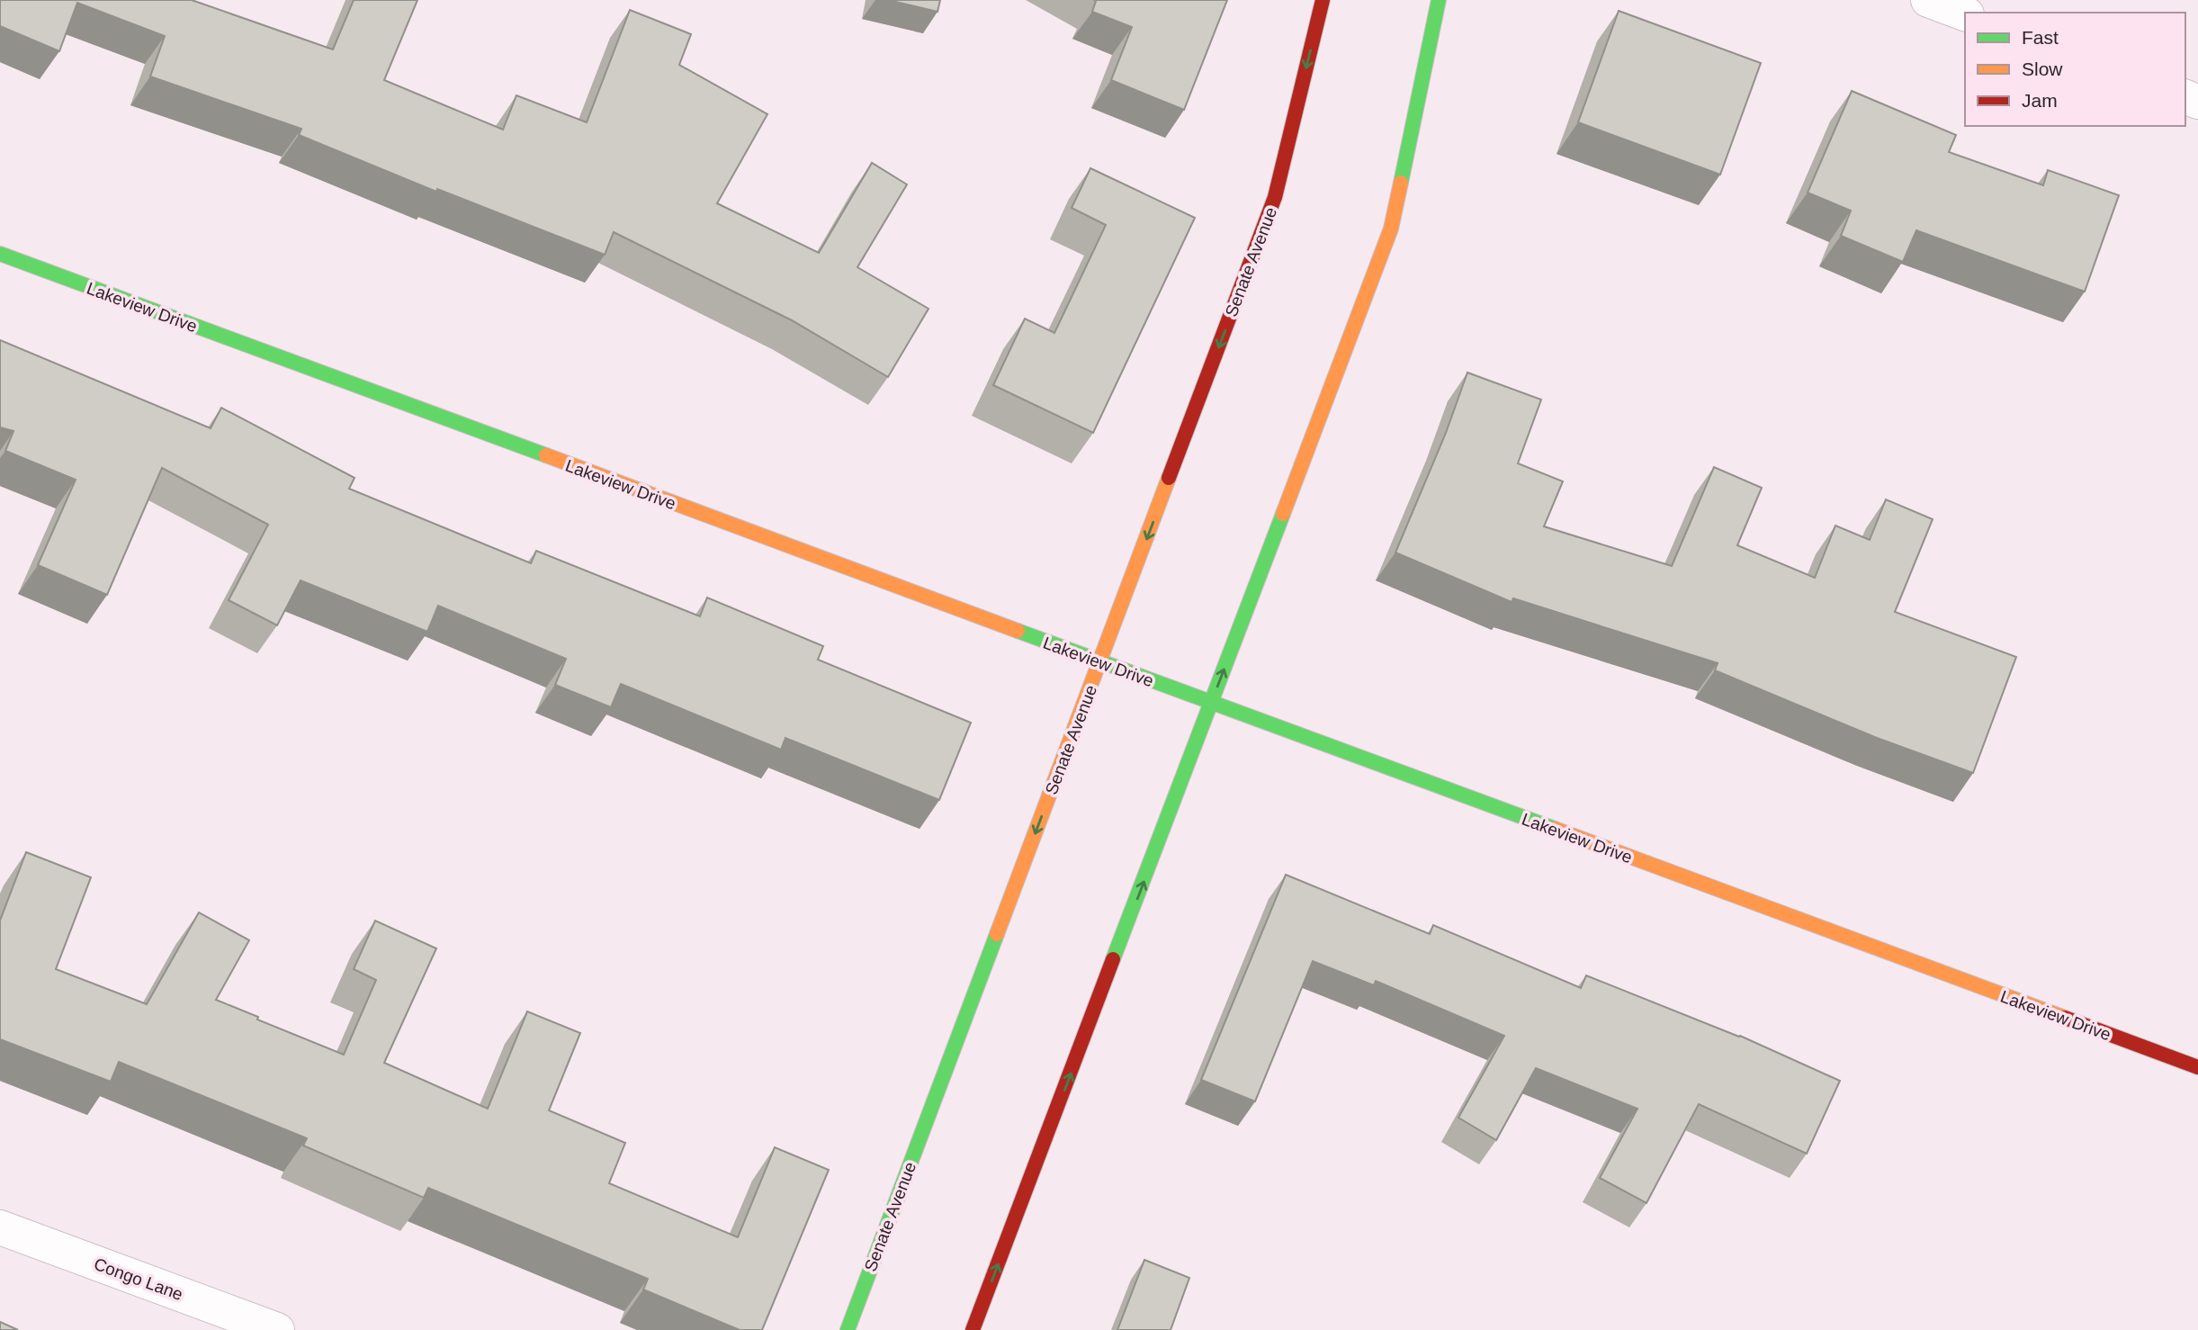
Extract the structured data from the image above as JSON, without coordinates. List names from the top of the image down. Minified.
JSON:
{"streets":{"street":["Senate Avenue","Lakeview Drive","Congo Lane"]},"crossings":[["Senate Avenue","Lakeview Drive"]],"legend":["Fast","Slow","Jam"]}
